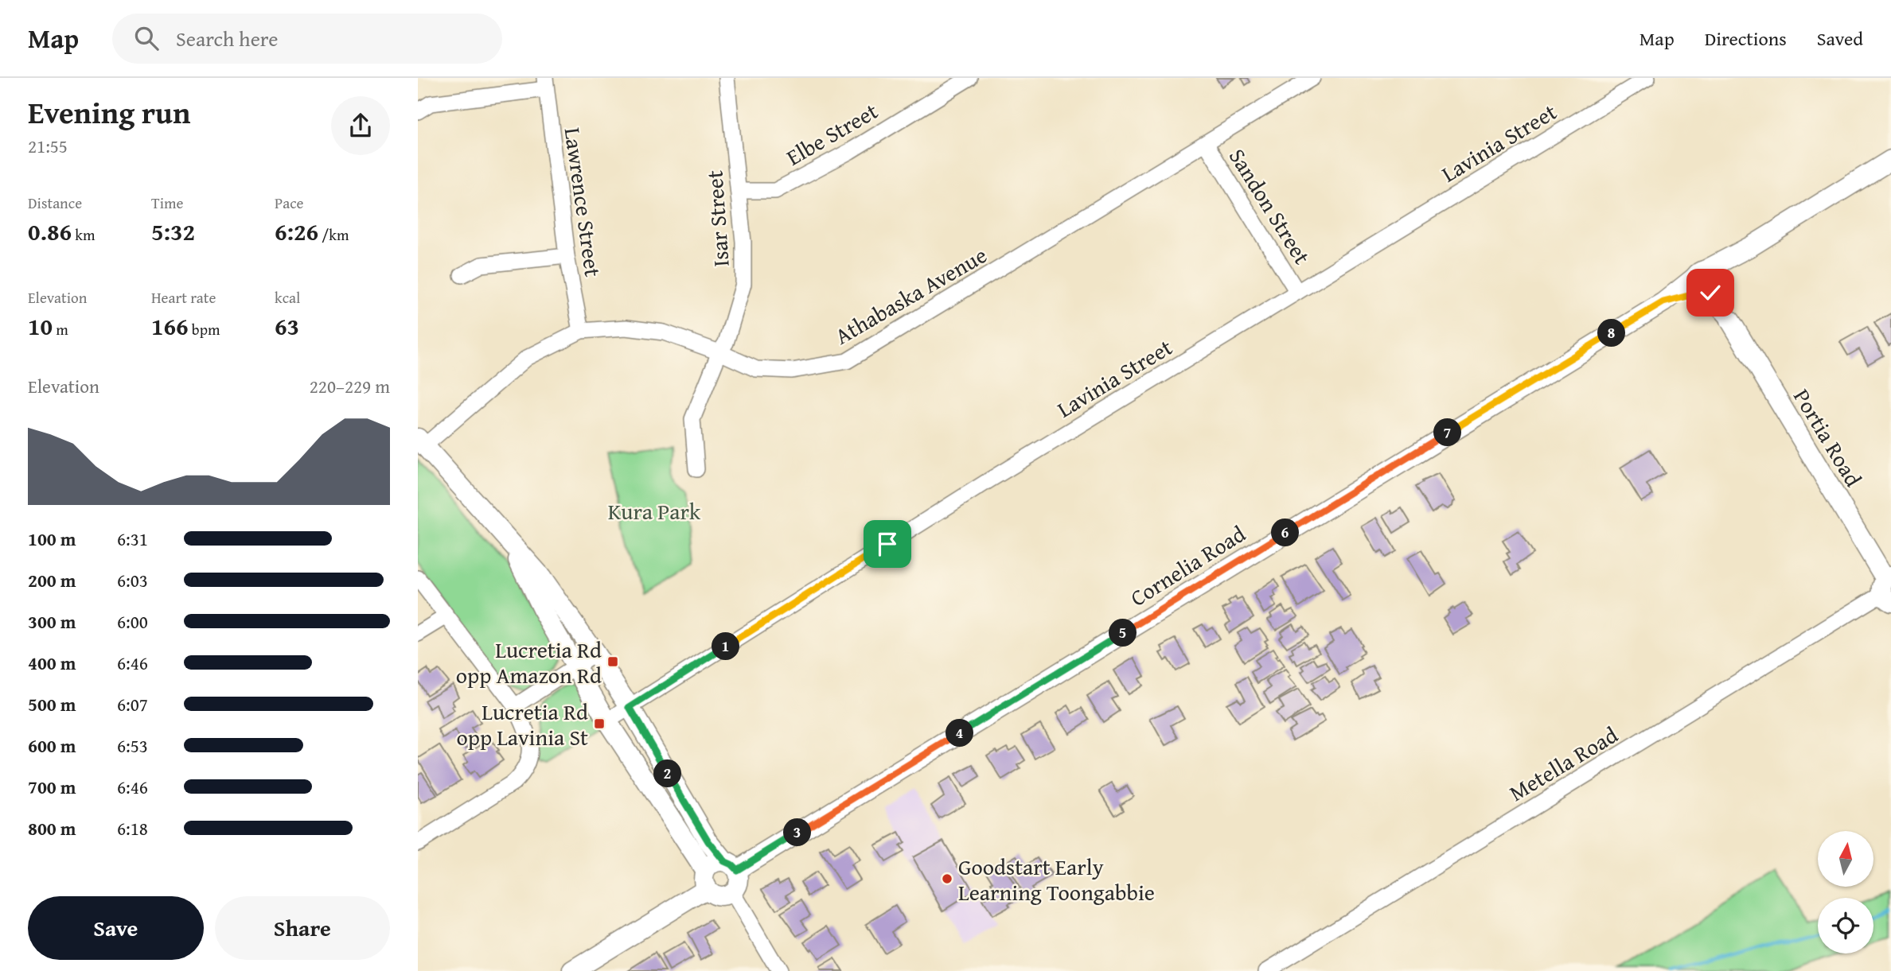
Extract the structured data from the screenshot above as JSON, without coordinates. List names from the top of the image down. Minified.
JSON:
{"streets":{"street":["Elbe Street","Lavinia Street","Lawrence Street","Sandon Street","Isar Street","Athabaska Avenue","Portia Road","Cornelia Road","Metella Road"]},"crossings":[["Elbe Street","Isar Street"],["Lavinia Street","Sandon Street"],["Lawrence Street","Athabaska Avenue"],["Sandon Street","Athabaska Avenue"],["Isar Street","Athabaska Avenue"],["Portia Road","Cornelia Road"],["Portia Road","Metella Road"]],"parks":["Kura Park"],"places":{"transit":["Lucretia Rd opp Amazon Rd","Lucretia Rd opp Lavinia St"],"other":["Goodstart Early Learning Toongabbie"]},"north":"top","page":{"header":"Map","search":"Search here","nav":["Map","Directions","Saved"],"heading":["Evening run","21:55"],"stats":[["Distance","0.86 km"],["Time","5:32"],["Pace","6:26 /km"],["Elevation","10 m"],["Heart rate","166 bpm"],["kcal","63"]],"pins":["8","7","6","5","1","4","2","3"],"chart":["Elevation","220–229 m"],"list":[{"name":"100 m","note":"6:31"},{"name":"200 m","note":"6:03"},{"name":"300 m","note":"6:00"},{"name":"400 m","note":"6:46"},{"name":"500 m","note":"6:07"},{"name":"600 m","note":"6:53"},{"name":"700 m","note":"6:46"},{"name":"800 m","note":"6:18"}],"buttons":["Save","Share"]}}
